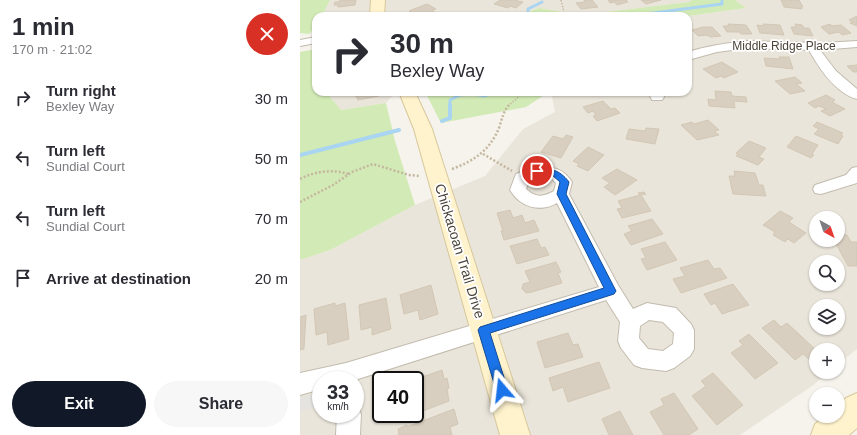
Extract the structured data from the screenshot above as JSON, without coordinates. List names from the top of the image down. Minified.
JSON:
{"streets":{"street":["Middle Ridge Place","Chickacoan Trail Drive"]},"north":"bottom right","page":{"heading":["1 min","170 m · 21:02"],"turn":["30 m","Bexley Way"],"list":[{"name":"Turn right","note":"Bexley Way","value":"30 m"},{"name":"Turn left","note":"Sundial Court","value":"50 m"},{"name":"Turn left","note":"Sundial Court","value":"70 m"},{"name":"Arrive at destination","value":"20 m"}],"map_buttons":["+","−"],"speed":"33 km/h","limit":"40","buttons":["Exit","Share"]}}
